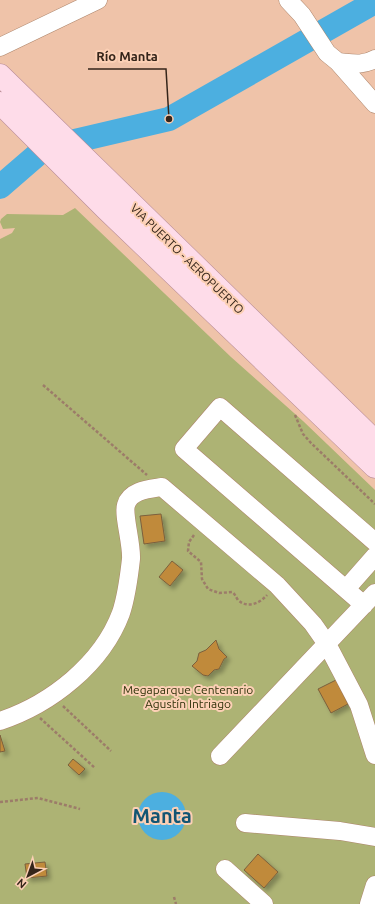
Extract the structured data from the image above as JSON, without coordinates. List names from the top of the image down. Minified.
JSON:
{"streets":{"main road":["VIA PUERTO - AEROPUERTO"]},"districts":["Manta"],"parks":["Megaparque Centenario Agustín Intriago"],"places":["Río Manta"],"north":"bottom left"}
